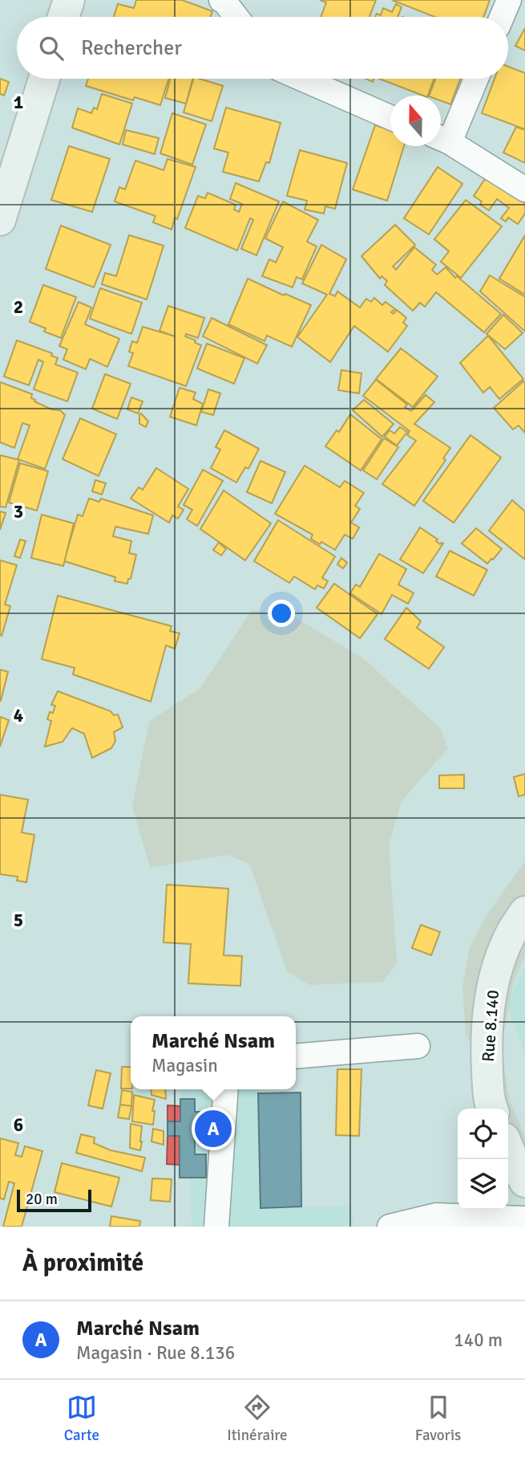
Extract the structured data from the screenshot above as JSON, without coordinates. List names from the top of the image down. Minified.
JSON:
{"streets":{"main road":["Rue 8.140"]},"scale_bar":"20 m","north":"top","page":{"search":"Rechercher","popup":["Marché Nsam","Magasin"],"pins":"A","scale":"20 m","heading":"À proximité","list":[{"mark":"A","name":"Marché Nsam","note":"Magasin · Rue 8.136","value":"140 m"}],"nav":["Carte","Itinéraire","Favoris"]},"grid":{"rows":["1","2","3","4","5","6"]}}
